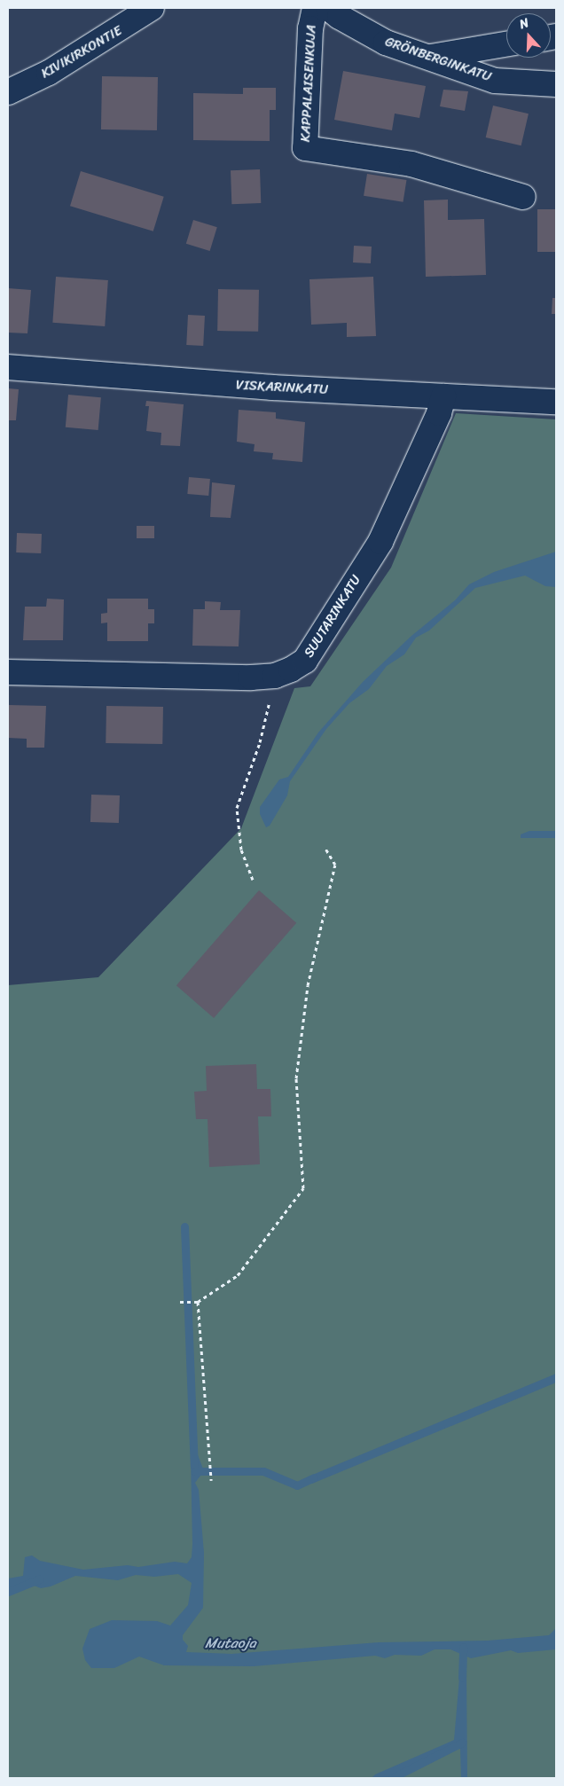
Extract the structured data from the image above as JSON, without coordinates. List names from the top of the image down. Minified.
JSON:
{"streets":{"street":["KIVIKIRKONTIE","GRÖNBERGINKATU","KAPPALAISENKUJA","VISKARINKATU","SUUTARINKATU"]},"crossings":[["VISKARINKATU","SUUTARINKATU"]],"water":["Mutaoja"],"north":"top"}
